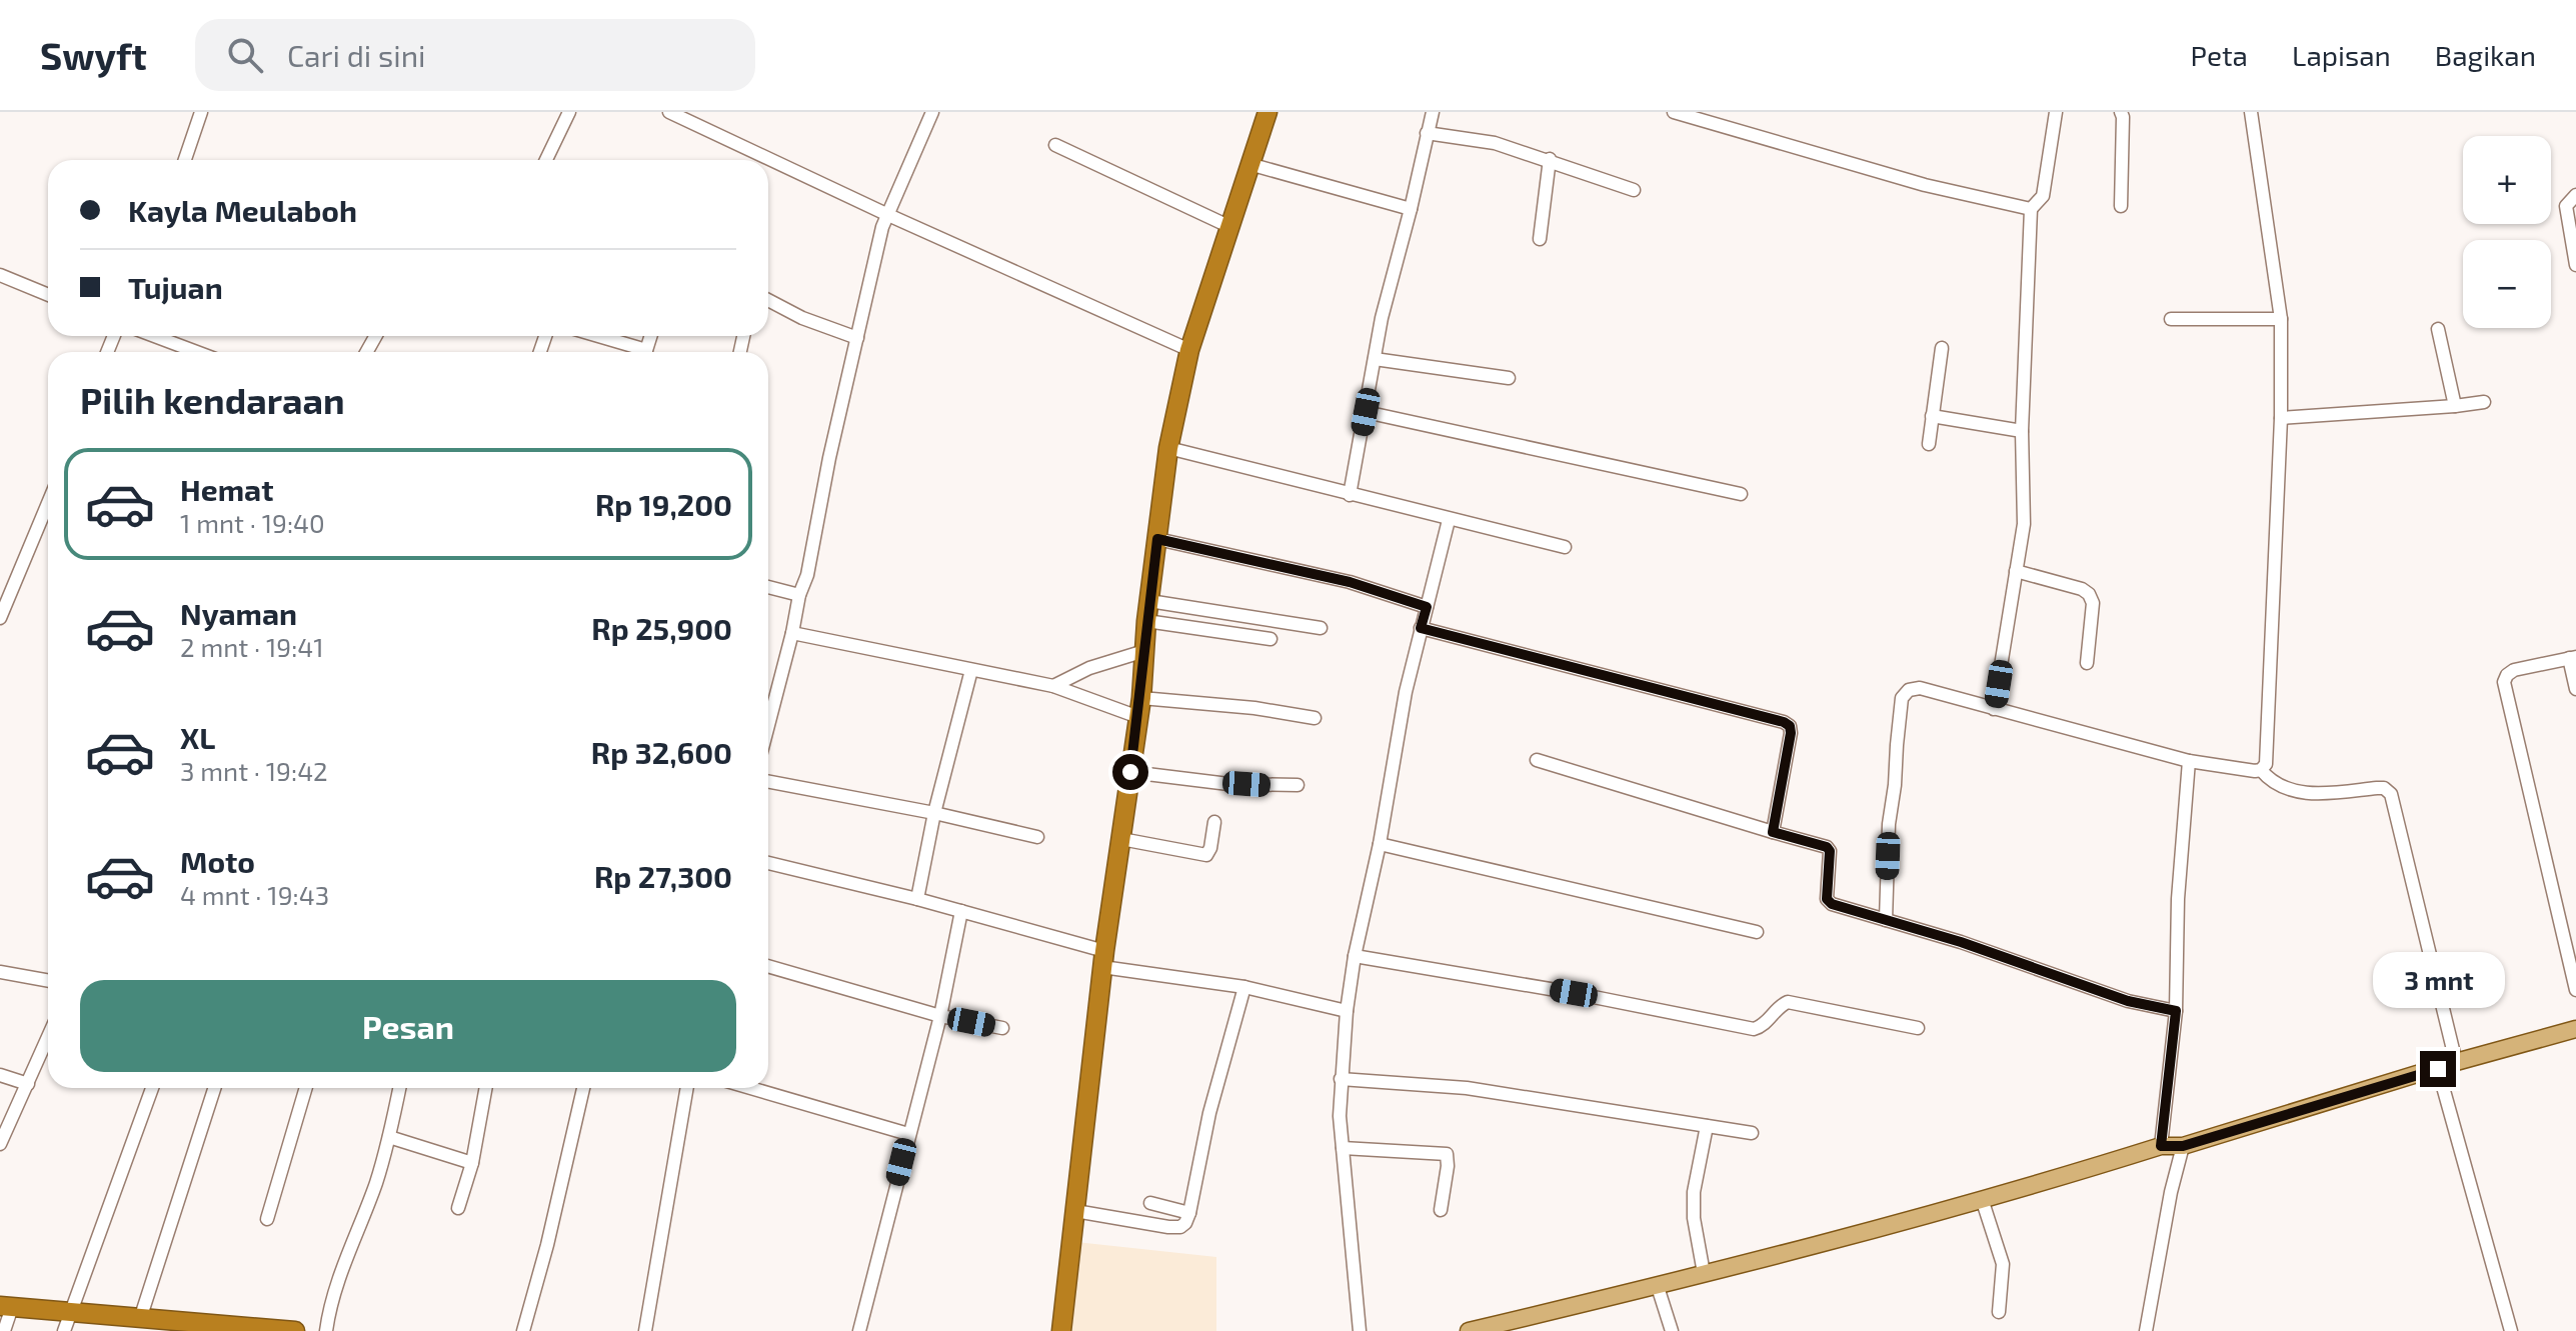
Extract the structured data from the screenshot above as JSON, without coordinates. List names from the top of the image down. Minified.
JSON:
{"page":{"header":"Swyft","search":"Cari di sini","nav":["Peta","Lapisan","Bagikan"],"map_buttons":["+","−"],"banner":["Kayla Meulaboh","Tujuan"],"heading":"Pilih kendaraan","list":[{"name":"Hemat","note":"1 mnt · 19:40","value":"Rp 19,200"},{"name":"Nyaman","note":"2 mnt · 19:41","value":"Rp 25,900"},{"name":"XL","note":"3 mnt · 19:42","value":"Rp 32,600"},{"name":"Moto","note":"4 mnt · 19:43","value":"Rp 27,300"}],"bubble":"3 mnt","buttons":"Pesan"}}
